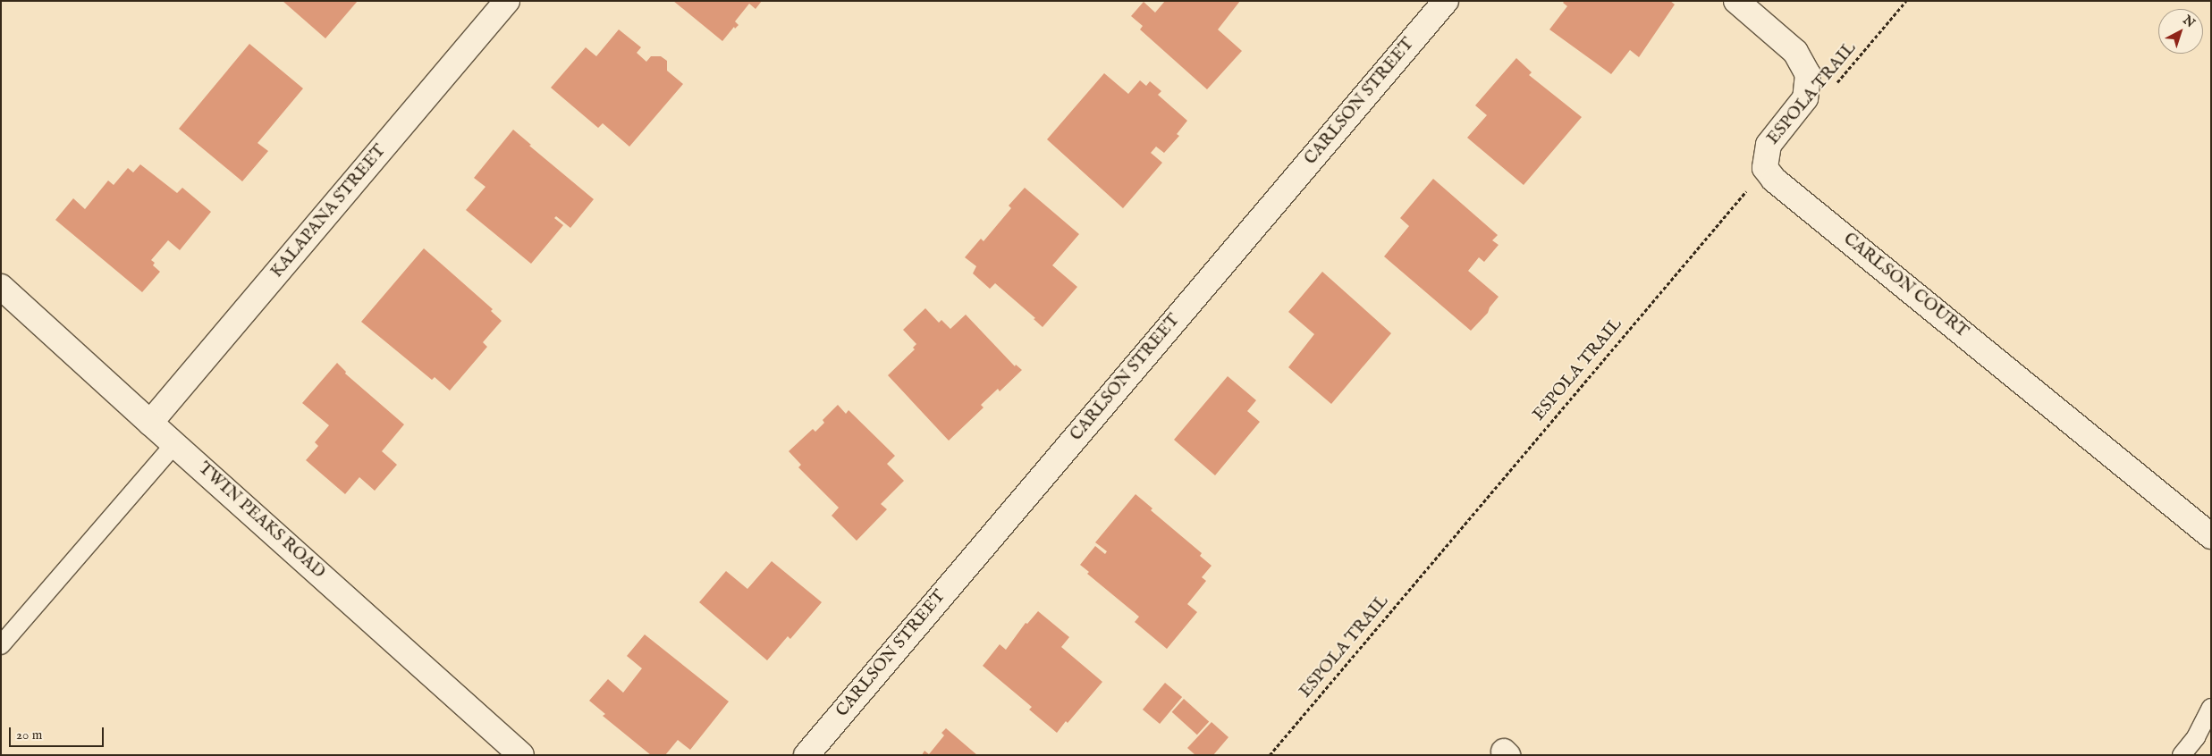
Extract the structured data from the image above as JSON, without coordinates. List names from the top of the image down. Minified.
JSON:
{"streets":{"street":["CARLSON STREET","KALAPANA STREET","CARLSON COURT","TWIN PEAKS ROAD"],"path":["ESPOLA TRAIL"]},"crossings":[["ESPOLA TRAIL","CARLSON COURT"],["KALAPANA STREET","TWIN PEAKS ROAD"]],"scale_bar":"20 m","north":"top right"}
